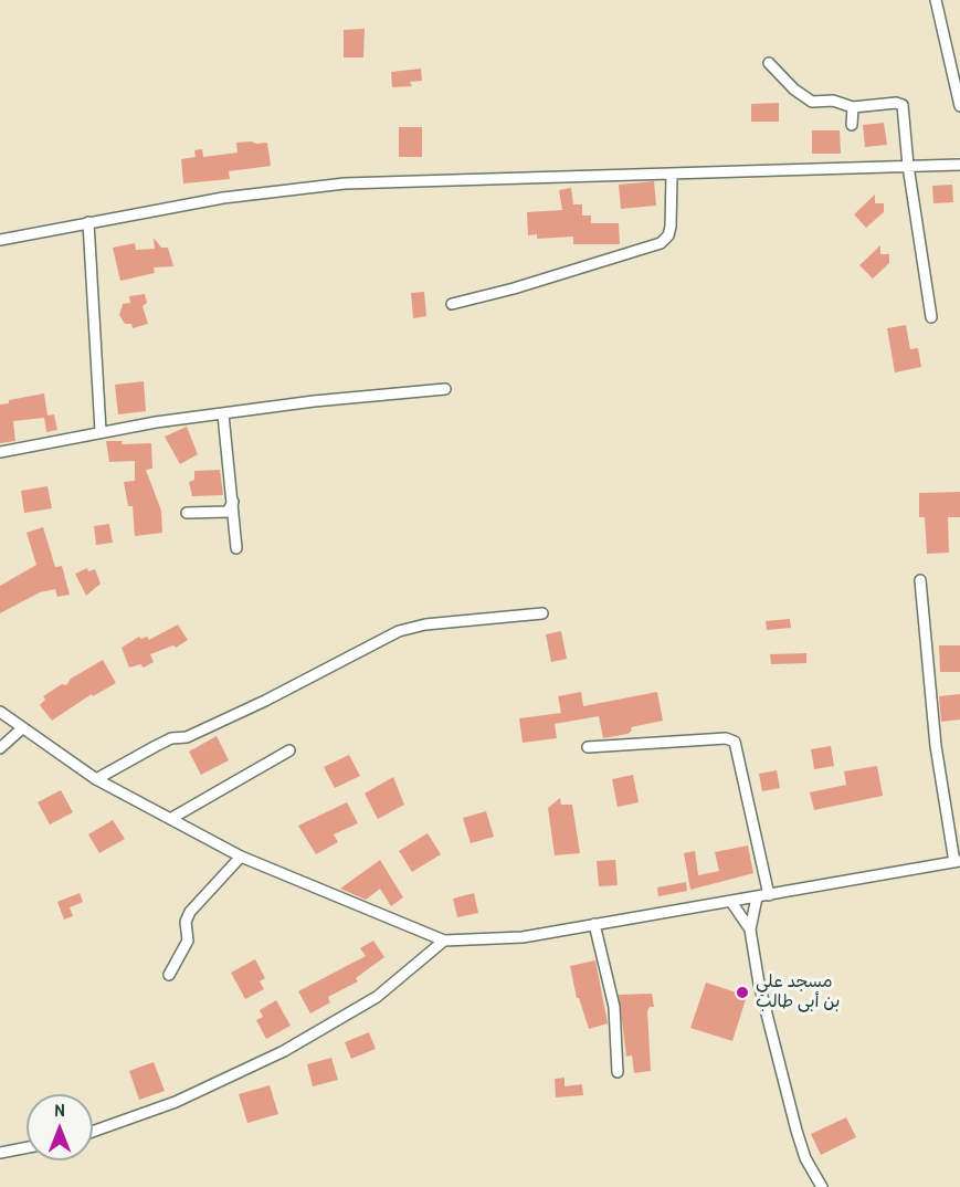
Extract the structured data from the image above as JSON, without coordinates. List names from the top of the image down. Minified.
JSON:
{"places":["مسجد علي بن أبى طالب"],"north":"top"}
